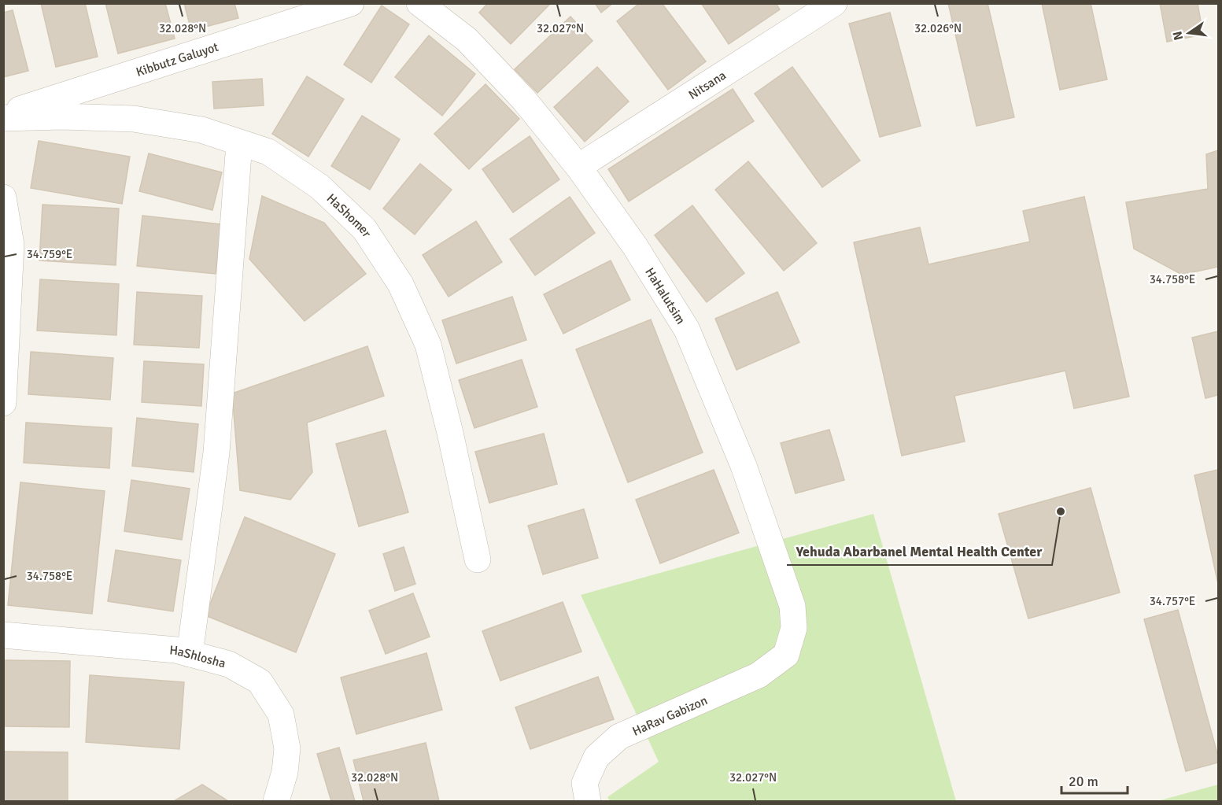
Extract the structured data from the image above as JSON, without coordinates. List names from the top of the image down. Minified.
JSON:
{"streets":{"street":["Kibbutz Galuyot","Nitsana","HaShomer","HaHalutsim","HaShlosha","HaRav Gabizon"]},"crossings":[["Nitsana","HaHalutsim"],["HaHalutsim","HaRav Gabizon"]],"places":["Yehuda Abarbanel Mental Health Center"],"scale_bar":"20 m","north":"left","coordinates":["32.028°N","32.027°N","32.026°N","34.759°E","34.758°E","34.757°E"]}
